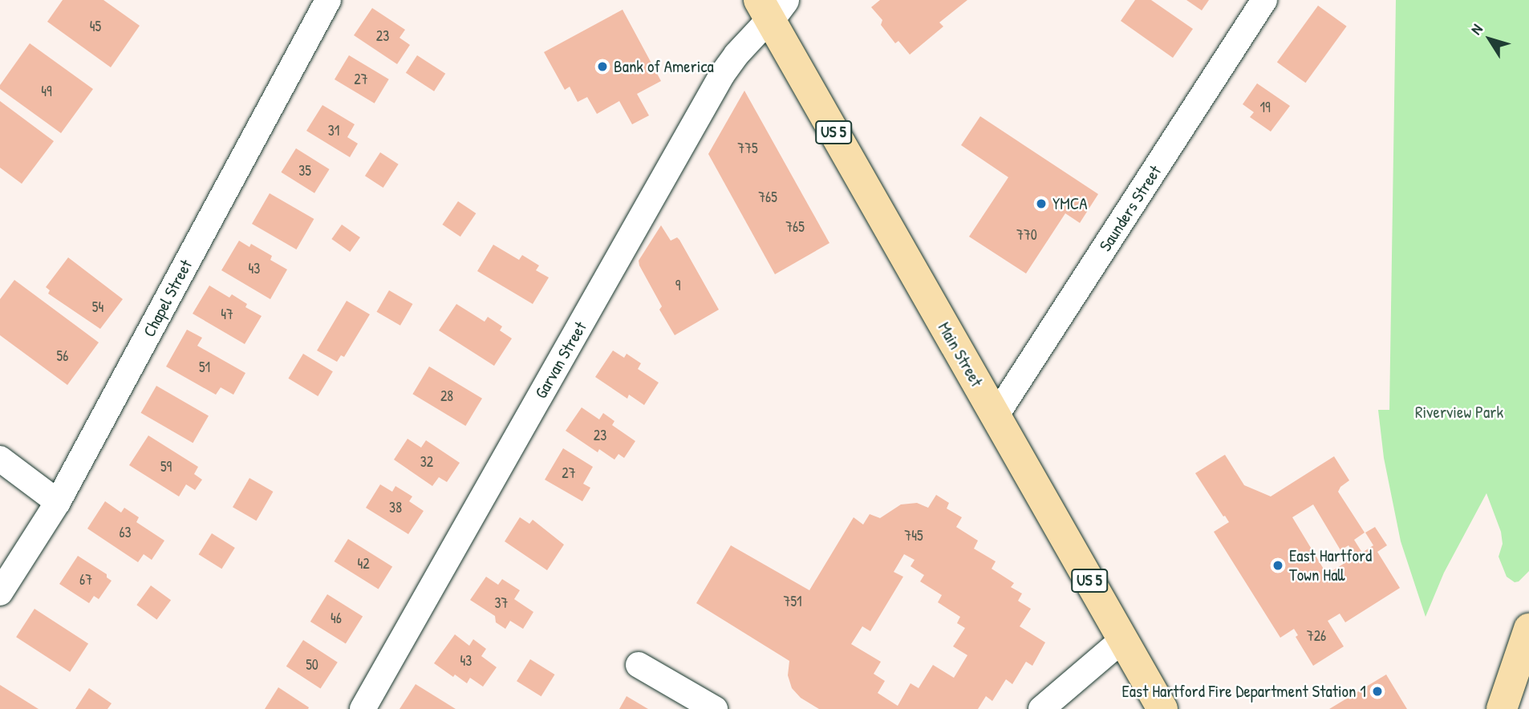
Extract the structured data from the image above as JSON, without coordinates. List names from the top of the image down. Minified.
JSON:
{"streets":{"highway":["US 5","Main Street"],"street":["Saunders Street","Chapel Street","Garvan Street"]},"crossings":[["Saunders Street","Main Street"],["Main Street","Garvan Street"]],"parks":["Riverview Park"],"places":["Bank of America","YMCA","East Hartford Town Hall","East Hartford Fire Department Station 1"],"house_numbers":["45","23","27","49","19","31","775","35","765","765","770","43","9","54","47","56","51","28","23","32","59","27","38","63","745","42","67","751","37","46","726","43","50"],"north":"top left"}
